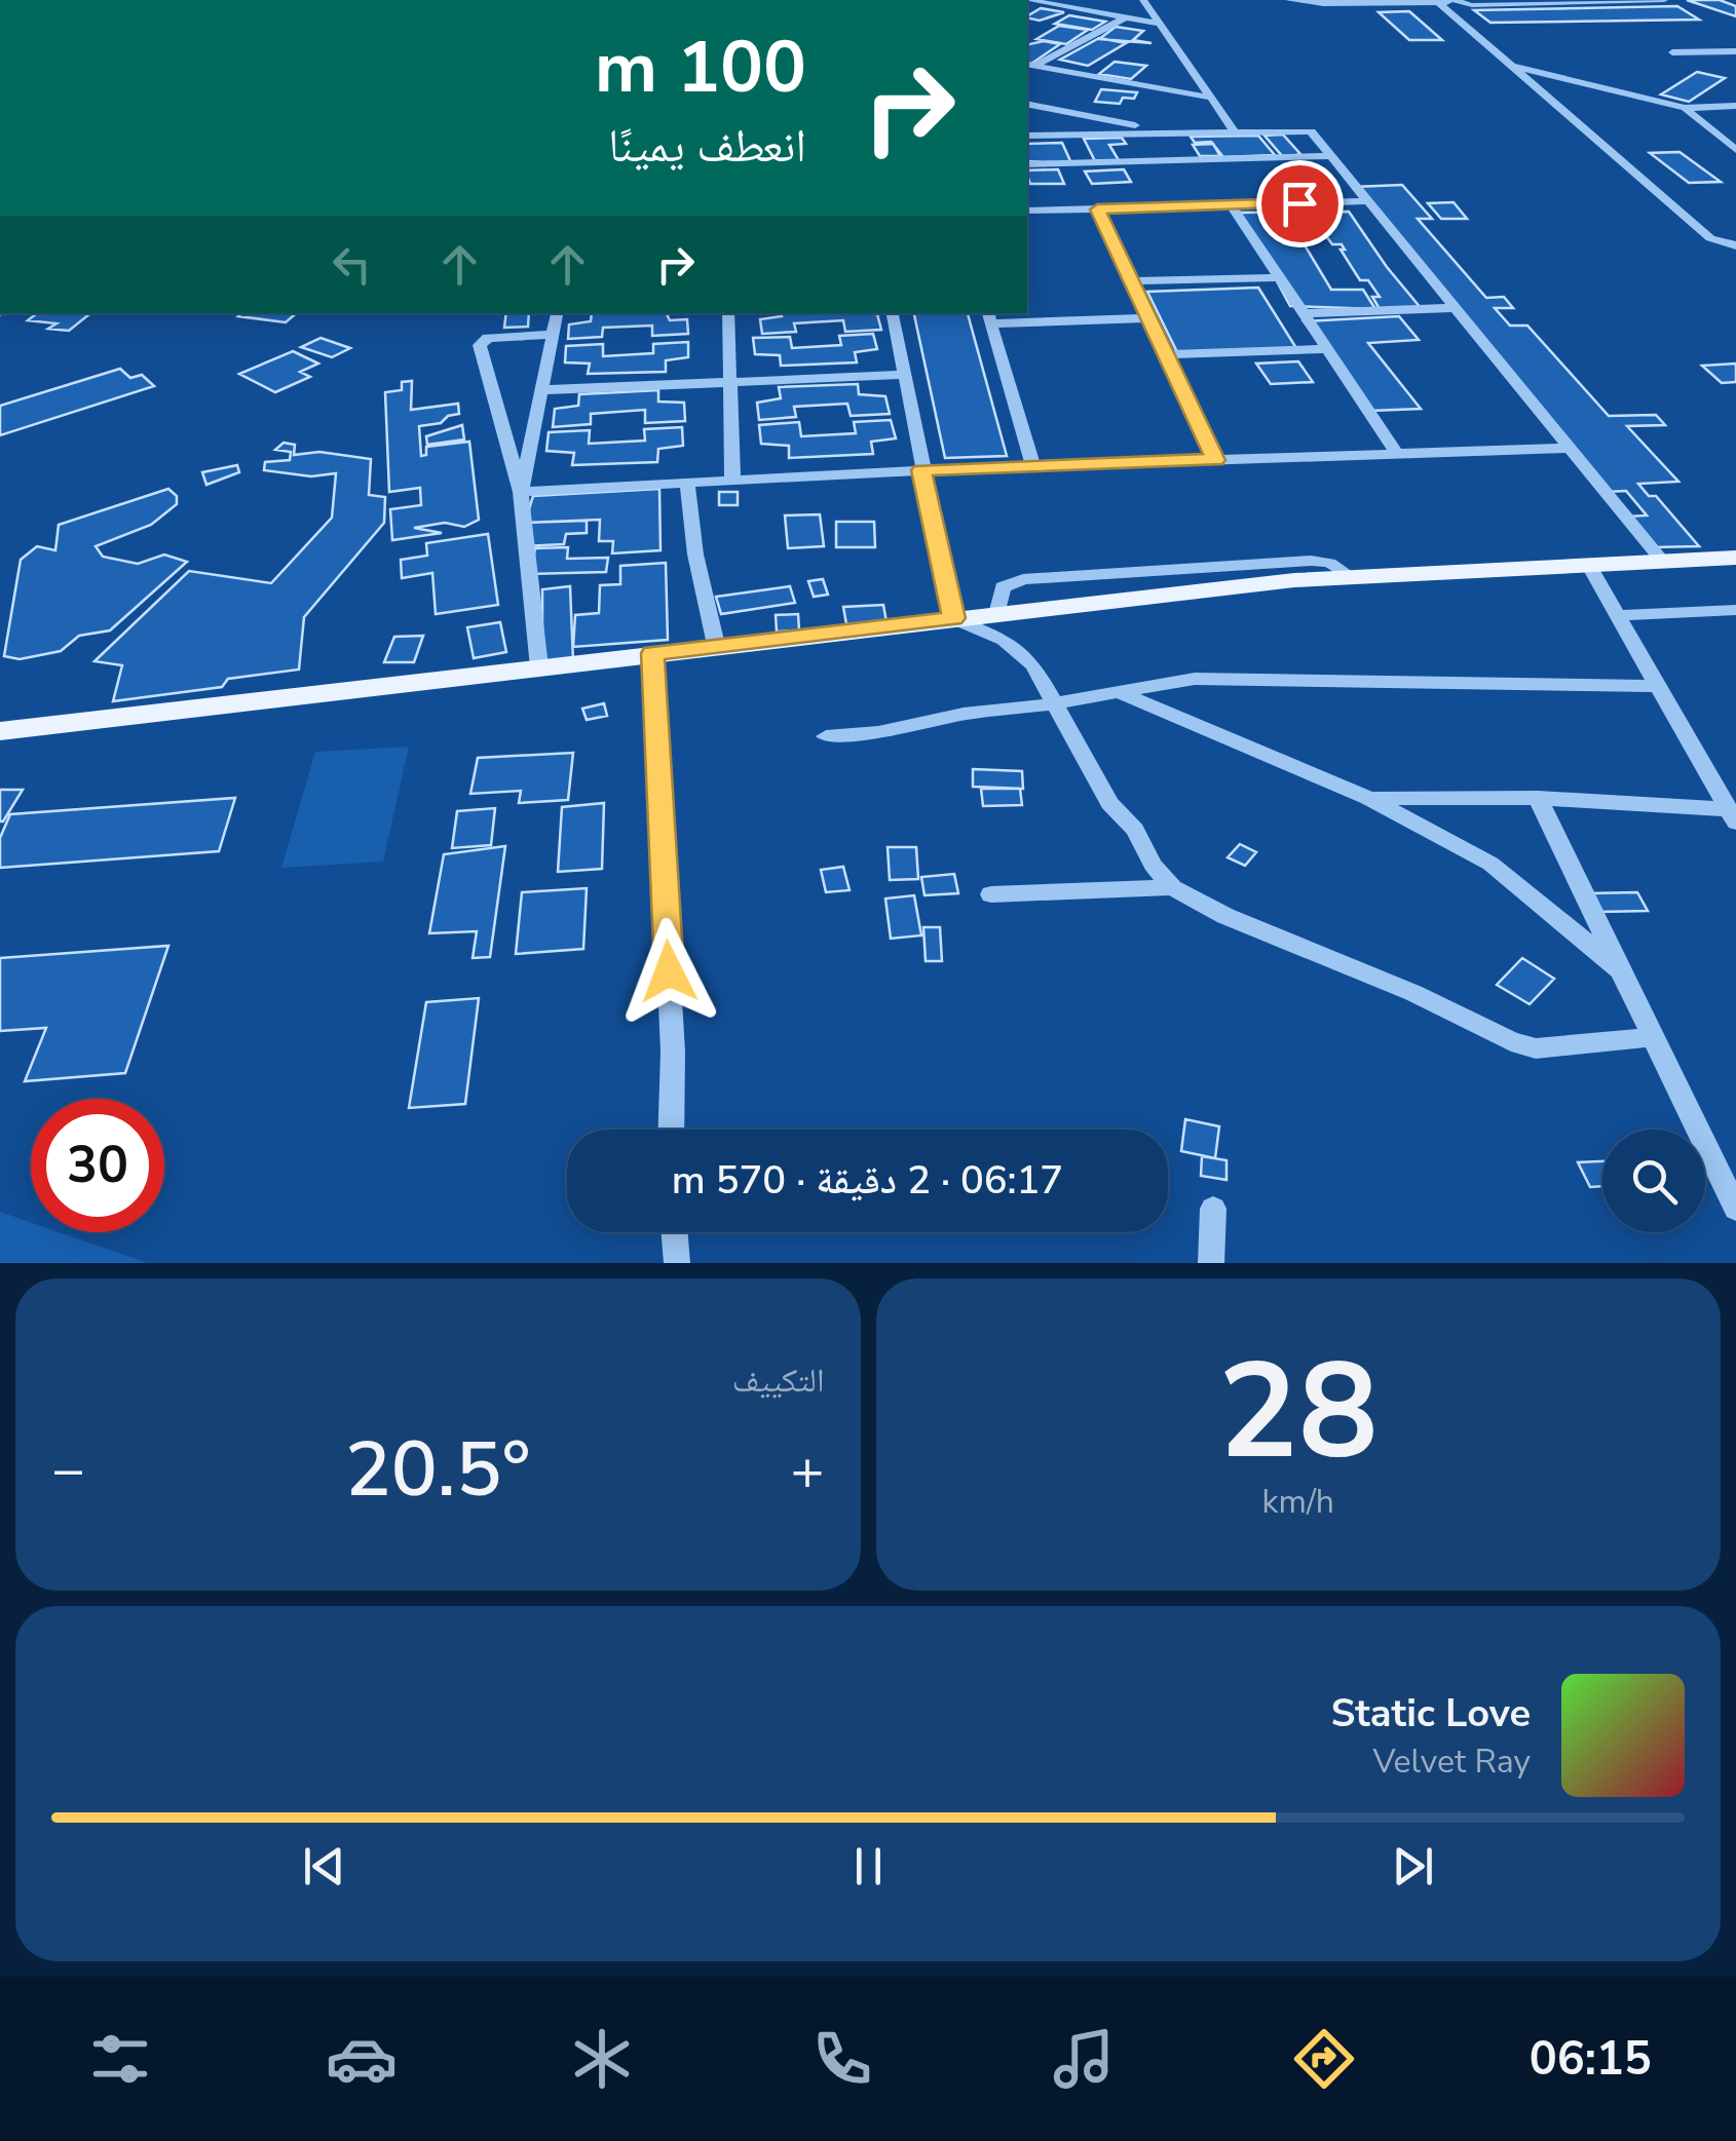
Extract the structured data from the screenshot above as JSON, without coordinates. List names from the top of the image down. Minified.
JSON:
{"page":{"turn":["100 m","انعطف يمينًا"],"limit":"30","trip":"06:17 · 2 دقيقة · 570 m","tile":[["28","km/h"],"التكييف"],"heat":["−","20.5°","+"],"song":["Static Love","Velvet Ray"],"tabs":"06:15"}}
